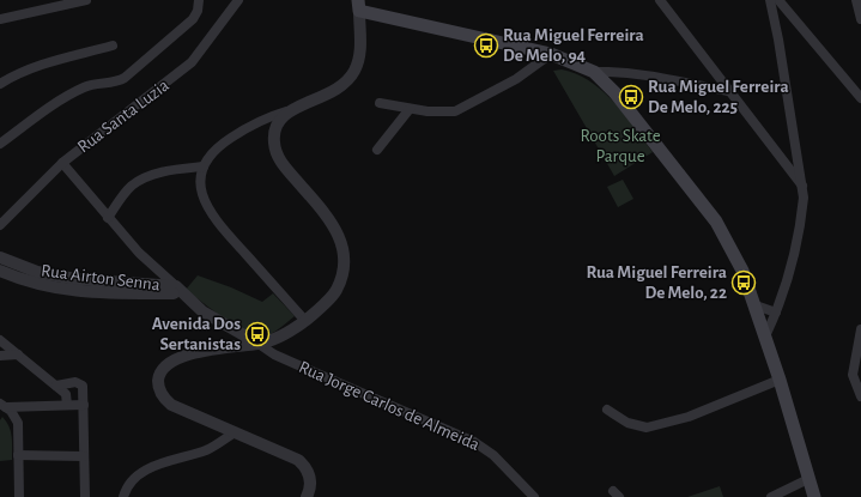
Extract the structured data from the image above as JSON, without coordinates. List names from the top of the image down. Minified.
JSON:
{"streets":{"street":["Rua Santa Luzia","Rua Airton Senna","Rua Jorge Carlos de Almeida"]},"parks":["Roots Skate Parque"],"places":{"bus stop":["Rua Miguel Ferreira De Melo, 94","Rua Miguel Ferreira De Melo, 225","Rua Miguel Ferreira De Melo, 22","Avenida Dos Sertanistas"]}}
